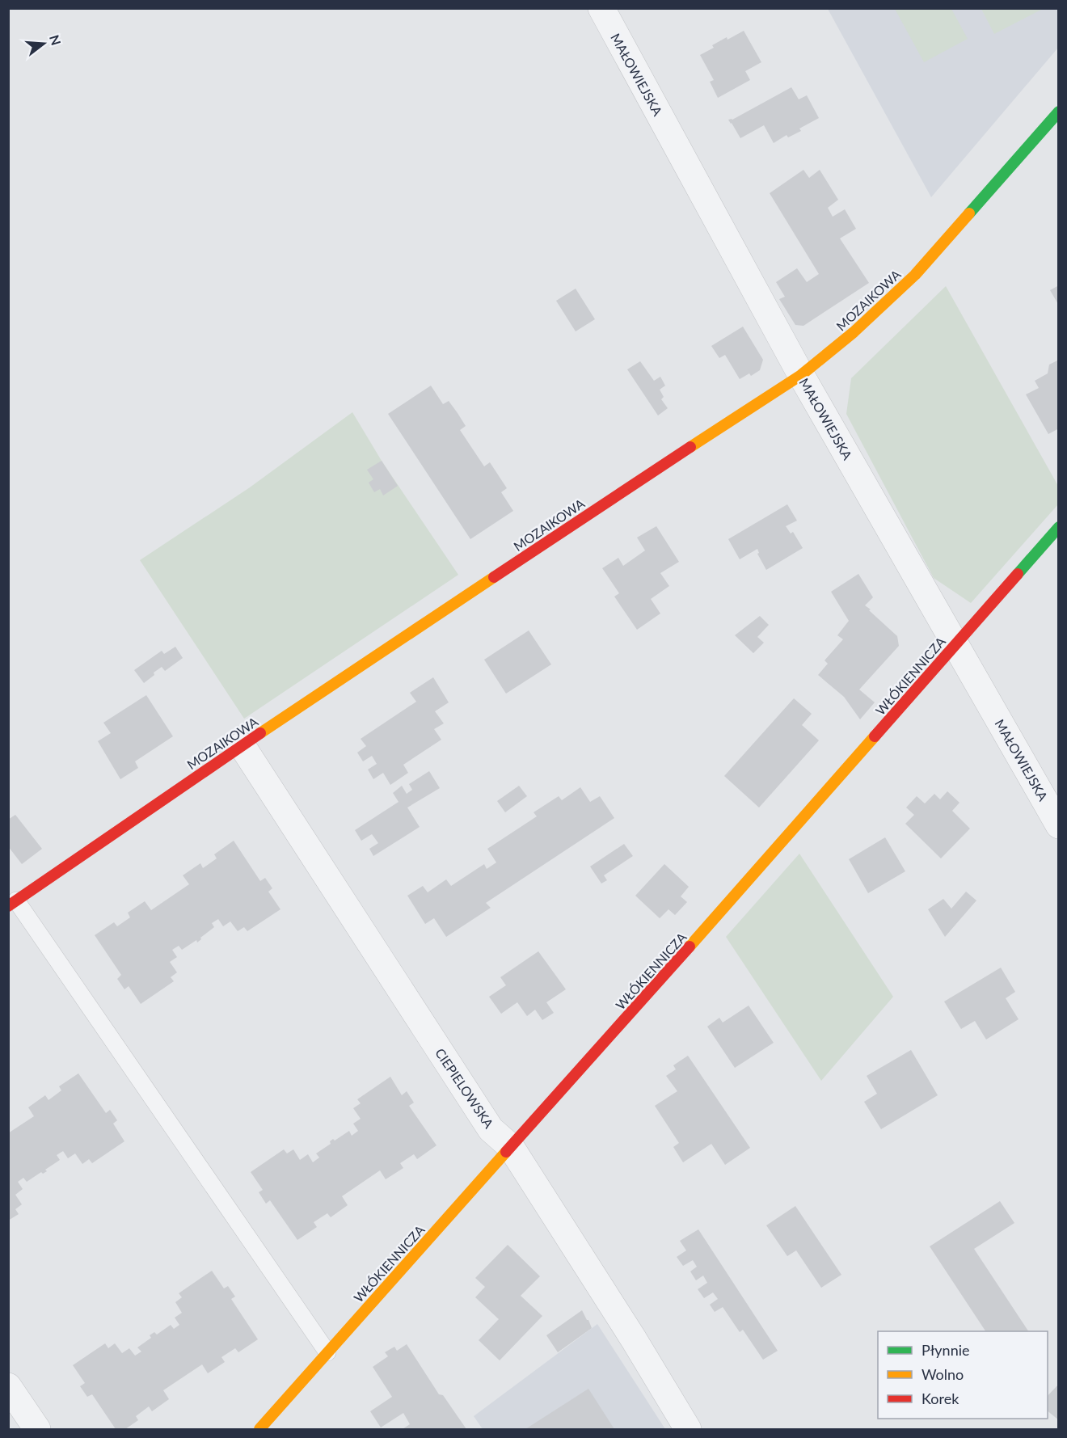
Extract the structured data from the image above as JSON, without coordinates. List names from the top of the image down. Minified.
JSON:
{"streets":{"street":["MAŁOWIEJSKA","MOZAIKOWA","WŁÓKIENNICZA","CIEPIELOWSKA"]},"crossings":[["MAŁOWIEJSKA","MOZAIKOWA"],["MAŁOWIEJSKA","WŁÓKIENNICZA"],["MOZAIKOWA","CIEPIELOWSKA"],["WŁÓKIENNICZA","CIEPIELOWSKA"]],"legend":["Płynnie","Wolno","Korek"],"north":"right"}
